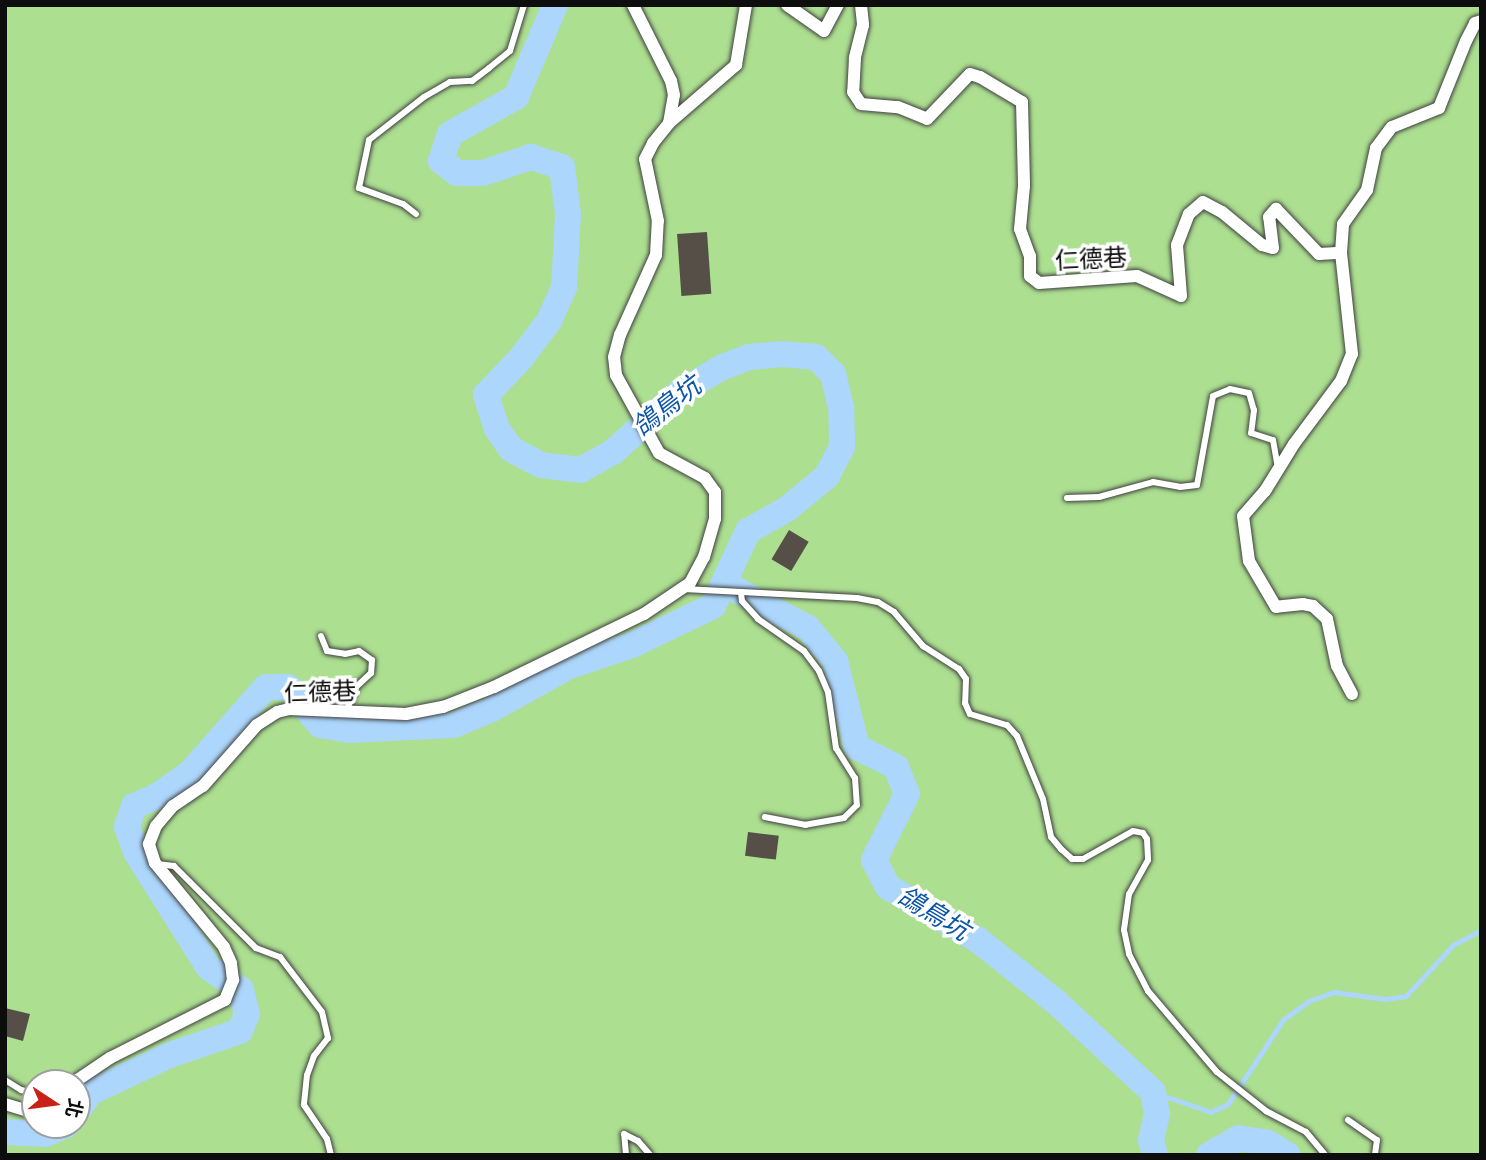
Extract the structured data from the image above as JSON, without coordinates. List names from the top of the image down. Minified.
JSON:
{"streets":{"street":["仁德巷"]},"water":["鴿鳥坑"],"north":"right"}
